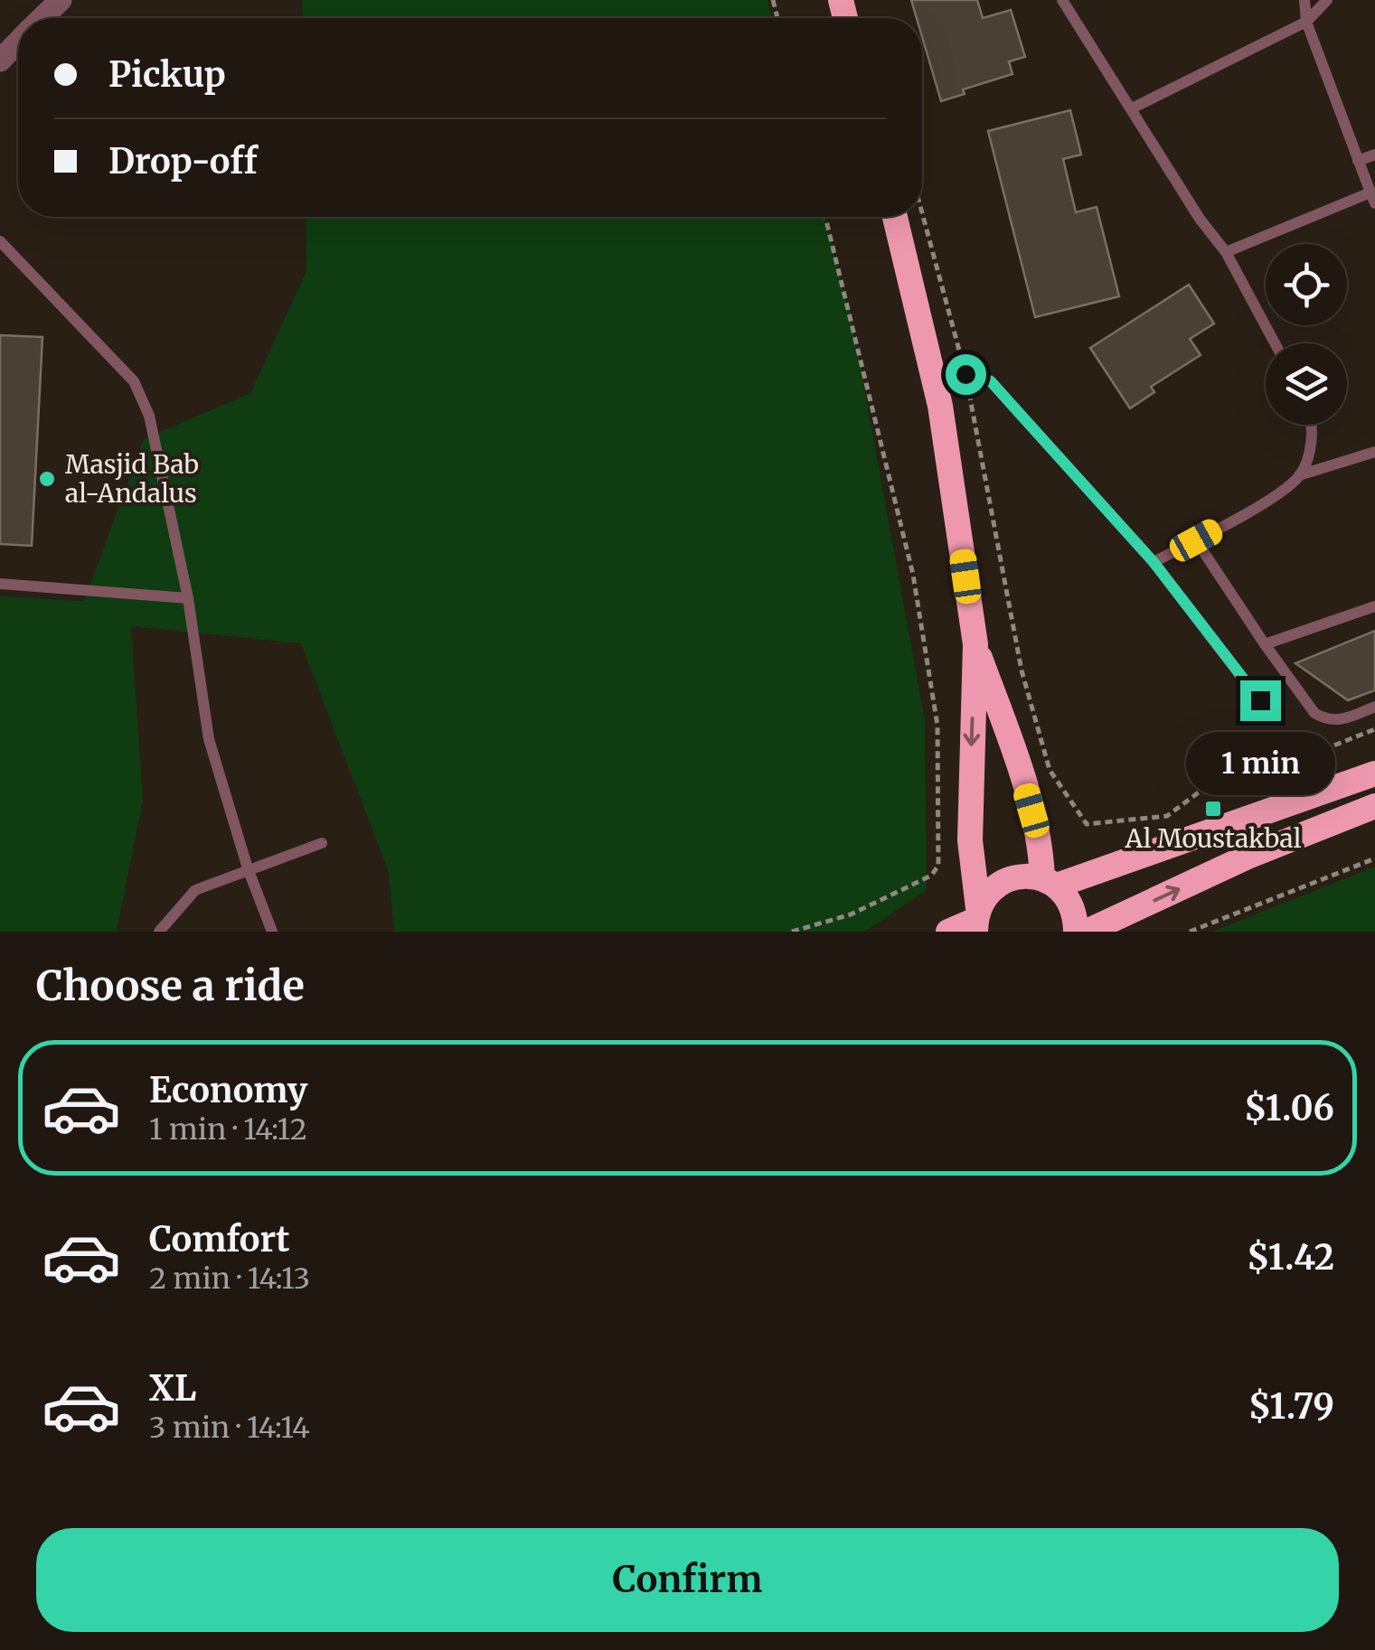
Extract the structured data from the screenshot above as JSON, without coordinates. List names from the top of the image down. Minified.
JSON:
{"places":{"other":["Masjid Bab al-Andalus"],"transit":["Al Moustakbal"]},"page":{"banner":["Pickup","Drop-off"],"bubble":"1 min","heading":"Choose a ride","list":[{"name":"Economy","note":"1 min · 14:12","value":"$1.06"},{"name":"Comfort","note":"2 min · 14:13","value":"$1.42"},{"name":"XL","note":"3 min · 14:14","value":"$1.79"}],"buttons":"Confirm"}}
